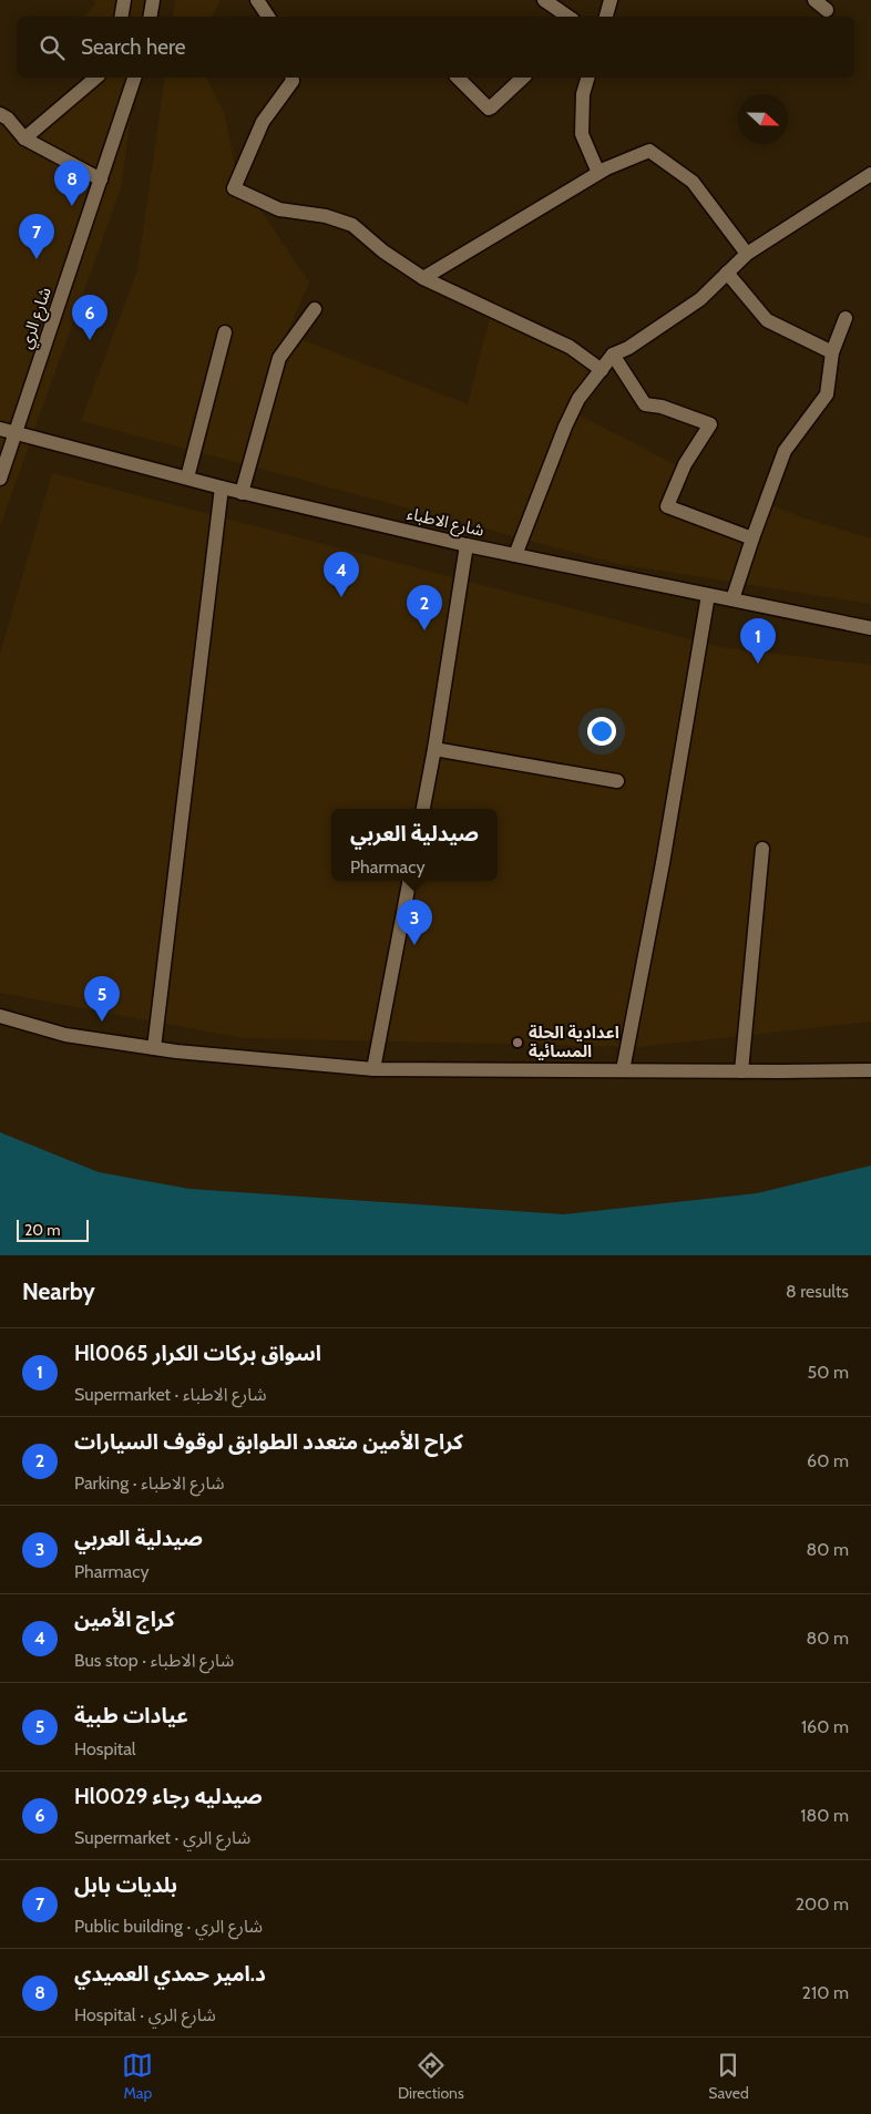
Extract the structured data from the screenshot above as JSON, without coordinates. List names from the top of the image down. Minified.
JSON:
{"streets":{"street":["شارع الري","شارع الاطباء"]},"crossings":[["شارع الري","شارع الاطباء"]],"places":["اعدادية الحلة المسائية"],"scale_bar":"20 m","north":"right","page":{"search":"Search here","pins":["8","7","6","4","2","1","3","5"],"popup":["صيدلية العربي","Pharmacy"],"scale":"20 m","heading":["Nearby","8 results"],"list":[{"mark":"1","name":"Hl0065 اسواق بركات الكرار","note":"Supermarket · شارع الاطباء","value":"50 m"},{"mark":"2","name":"كراح الأمين متعدد الطوابق لوقوف السيارات","note":"Parking · شارع الاطباء","value":"60 m"},{"mark":"3","name":"صيدلية العربي","note":"Pharmacy","value":"80 m"},{"mark":"4","name":"كراج الأمين","note":"Bus stop · شارع الاطباء","value":"80 m"},{"mark":"5","name":"عيادات طبية","note":"Hospital","value":"160 m"},{"mark":"6","name":"Hl0029 صيدليه رجاء","note":"Supermarket · شارع الري","value":"180 m"},{"mark":"7","name":"بلديات بابل","note":"Public building · شارع الري","value":"200 m"},{"mark":"8","name":"د.امير حمدي العميدي","note":"Hospital · شارع الري","value":"210 m"}],"nav":["Map","Directions","Saved"]}}
